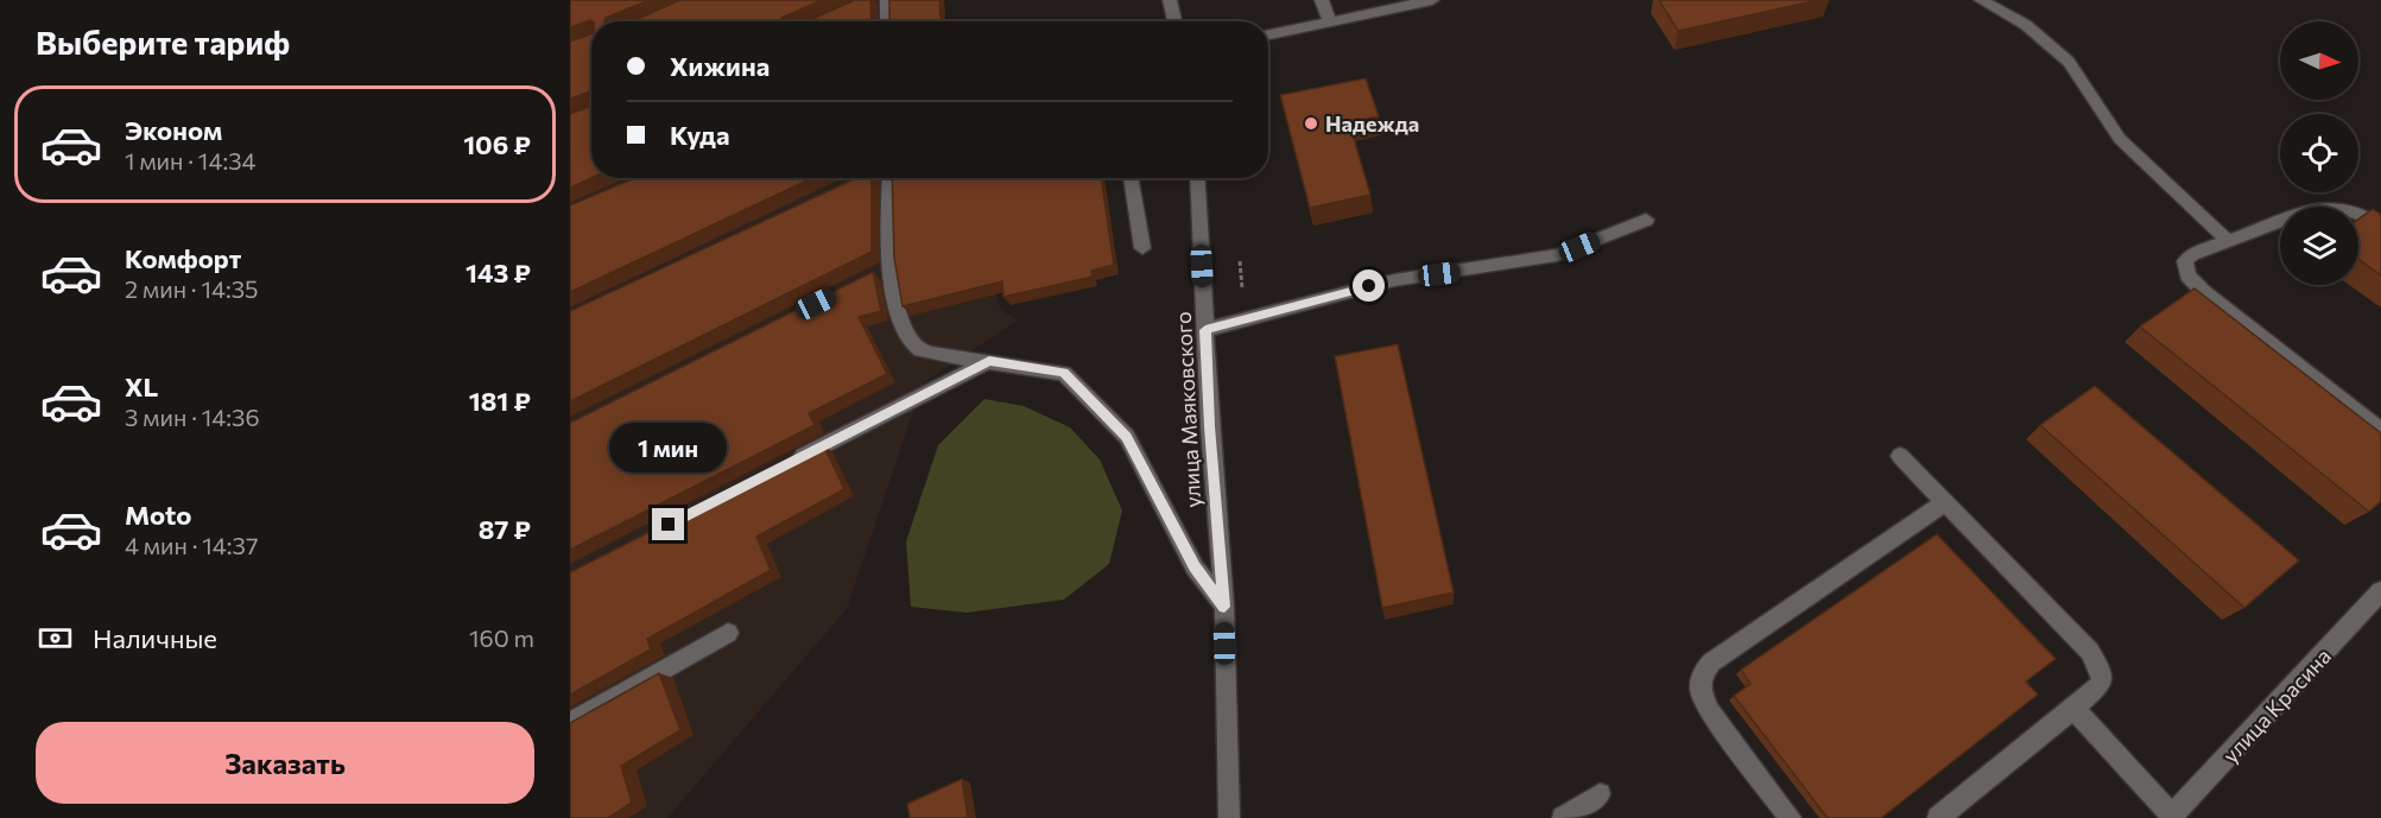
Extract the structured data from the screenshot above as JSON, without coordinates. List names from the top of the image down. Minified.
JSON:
{"streets":{"street":["улица Маяковского","улица Красина"]},"places":["Надежда"],"north":"right","page":{"heading":"Выберите тариф","banner":["Хижина","Куда"],"list":[{"name":"Эконом","note":"1 мин · 14:34","value":"106 ₽"},{"name":"Комфорт","note":"2 мин · 14:35","value":"143 ₽"},{"name":"XL","note":"3 мин · 14:36","value":"181 ₽"},{"name":"Moto","note":"4 мин · 14:37","value":"87 ₽"}],"bubble":"1 мин","pay":["Наличные","160 m"],"buttons":"Заказать"}}
